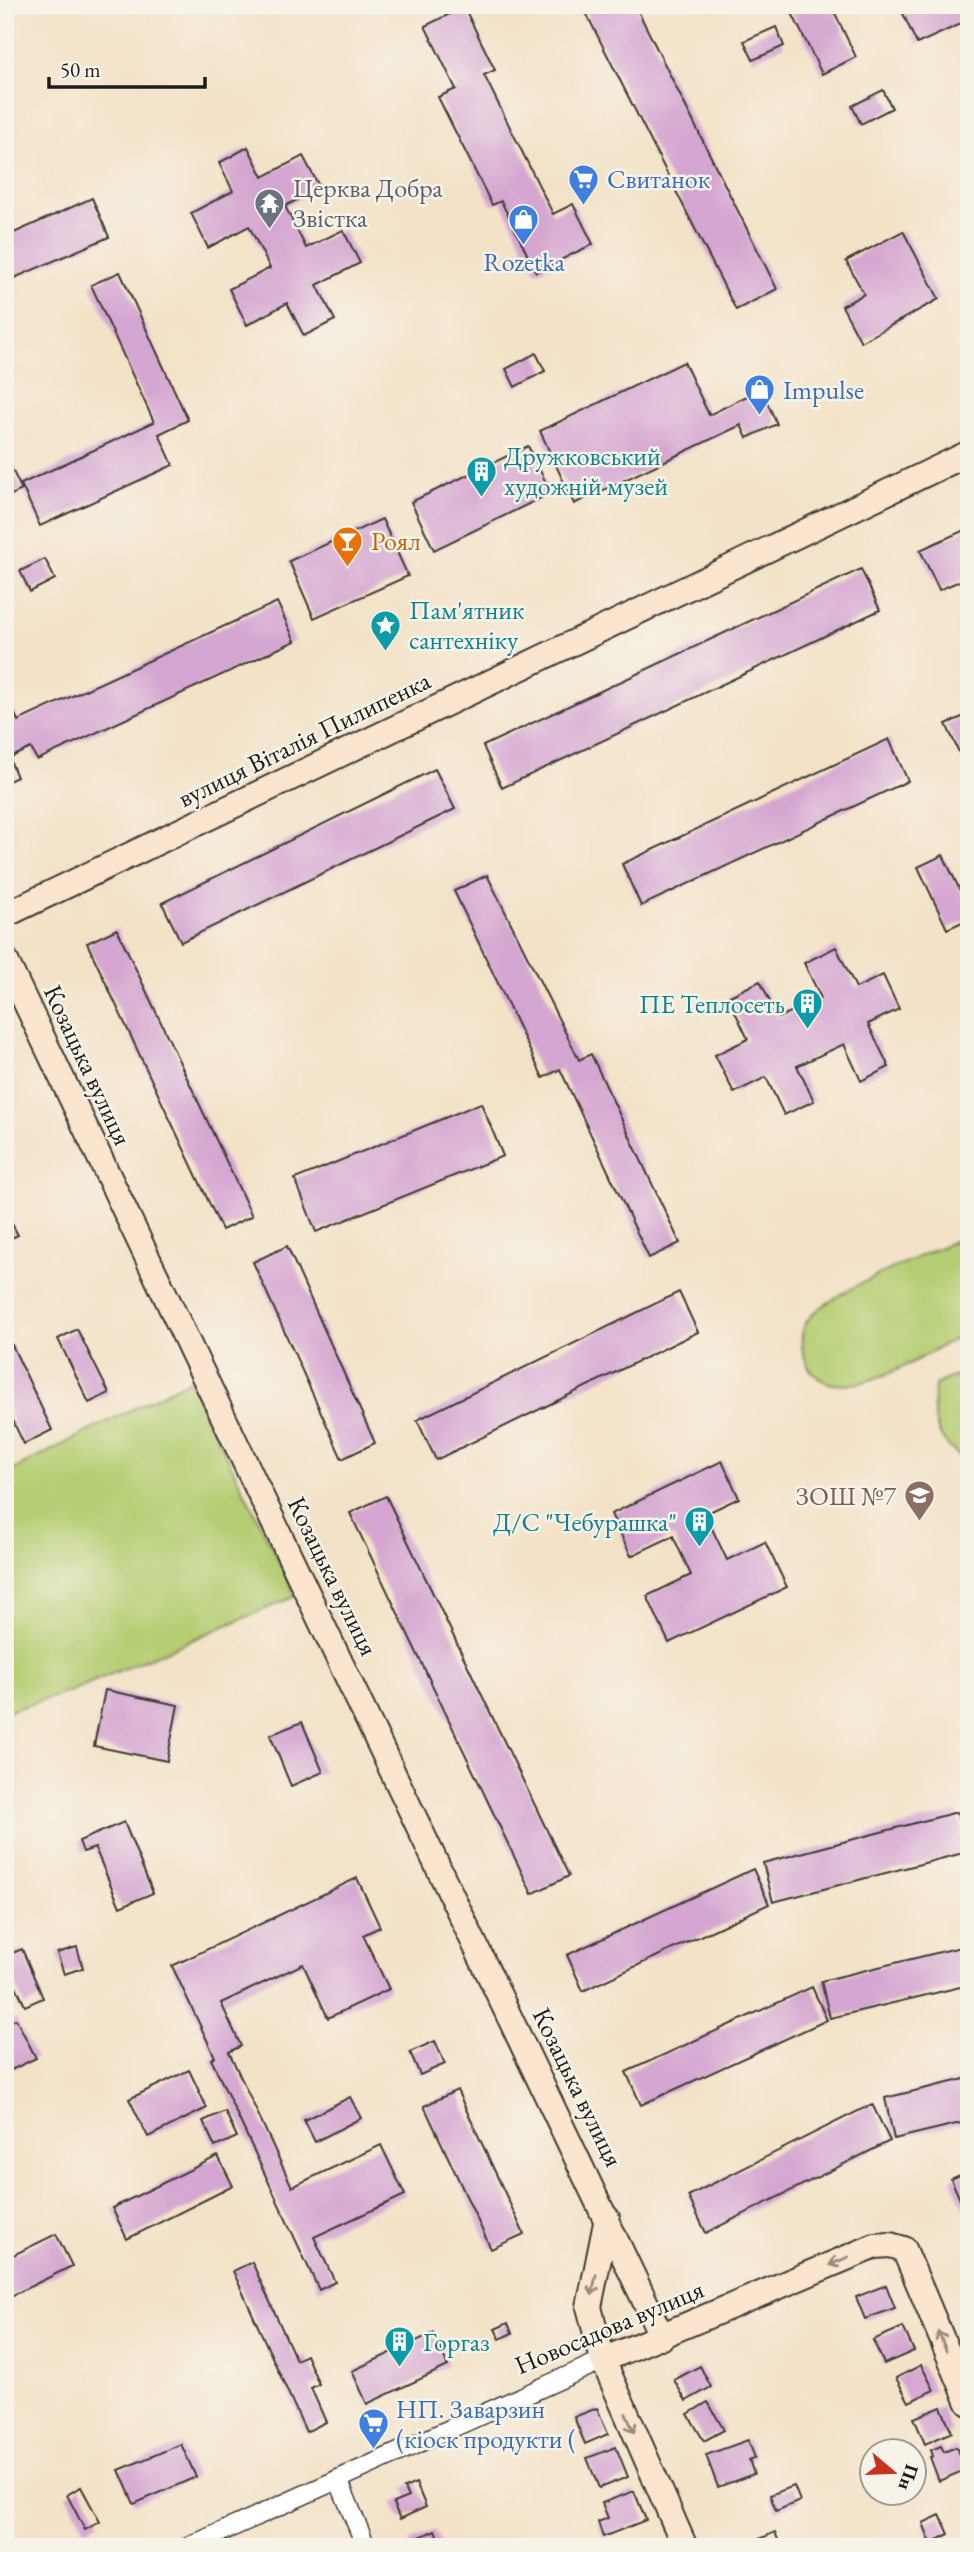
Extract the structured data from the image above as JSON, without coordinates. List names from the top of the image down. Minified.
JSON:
{"streets":{"street":["вулиця Віталія Пилипенка","Козацька вулиця","Новосадова вулиця"]},"crossings":[["Козацька вулиця","Новосадова вулиця"]],"places":{"supermarket":["Свитанок","НП. Заварзин (кіоск продукти ("],"temple":["Церква Добра Звістка"],"shop":["Rozetka","Impulse"],"building":["Дружковський художній музей","ПЕ Теплосеть","Д/С \"Чебурашка\"","Горгаз"],"bar":["Роял"],"place":["Пам'ятник сантехніку"],"school or university":["ЗОШ №7"]},"scale_bar":"50 m","north":"right"}
